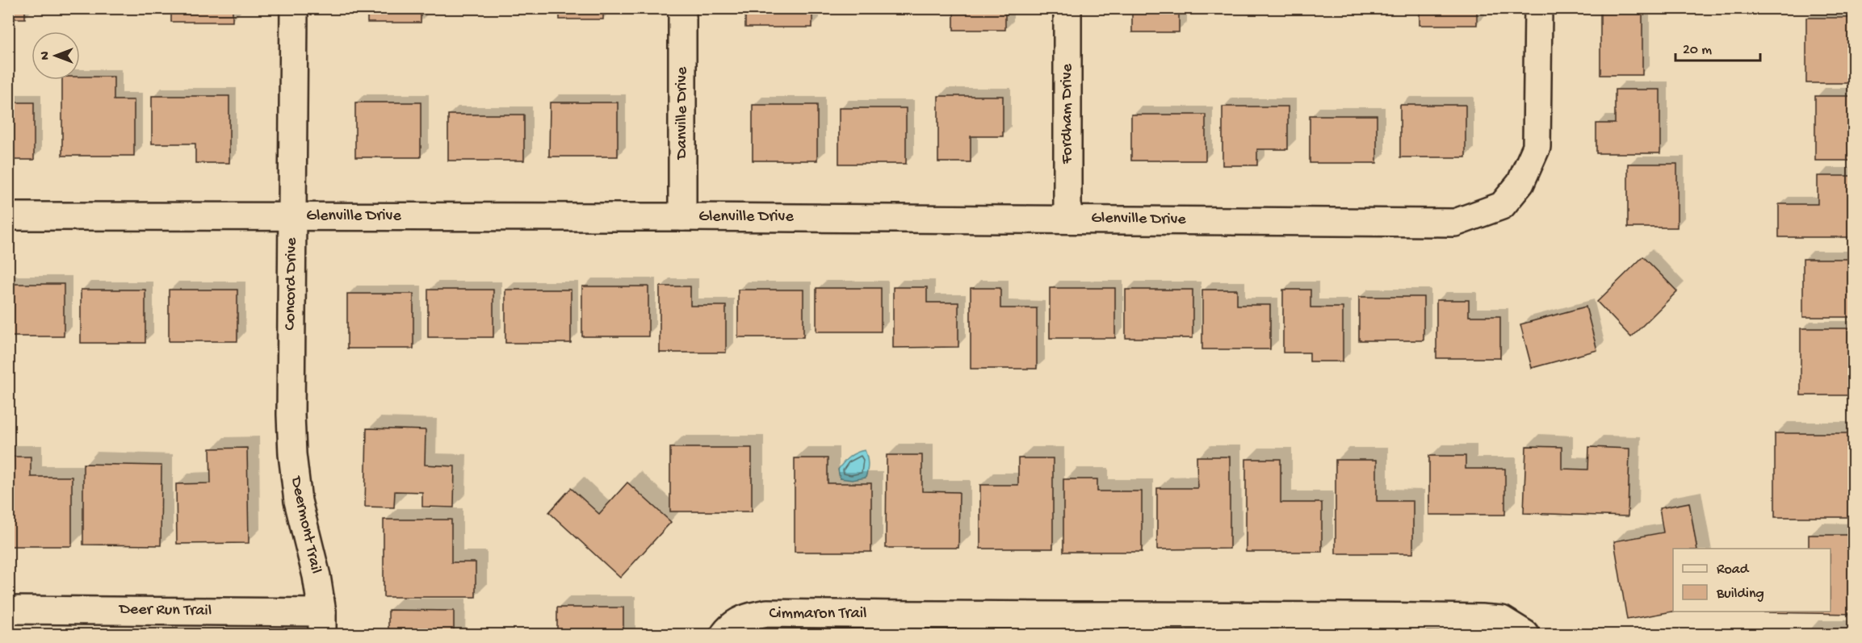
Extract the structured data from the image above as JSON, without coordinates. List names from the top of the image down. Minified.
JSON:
{"streets":{"street":["Danville Drive","Fordham Drive","Glenville Drive","Concord Drive","Deermont Trail","Deer Run Trail","Cimmaron Trail"]},"crossings":[["Danville Drive","Glenville Drive"],["Fordham Drive","Glenville Drive"],["Glenville Drive","Concord Drive"],["Concord Drive","Deermont Trail"],["Deermont Trail","Deer Run Trail"]],"legend":["Road","Building"],"scale_bar":"20 m","north":"left"}
